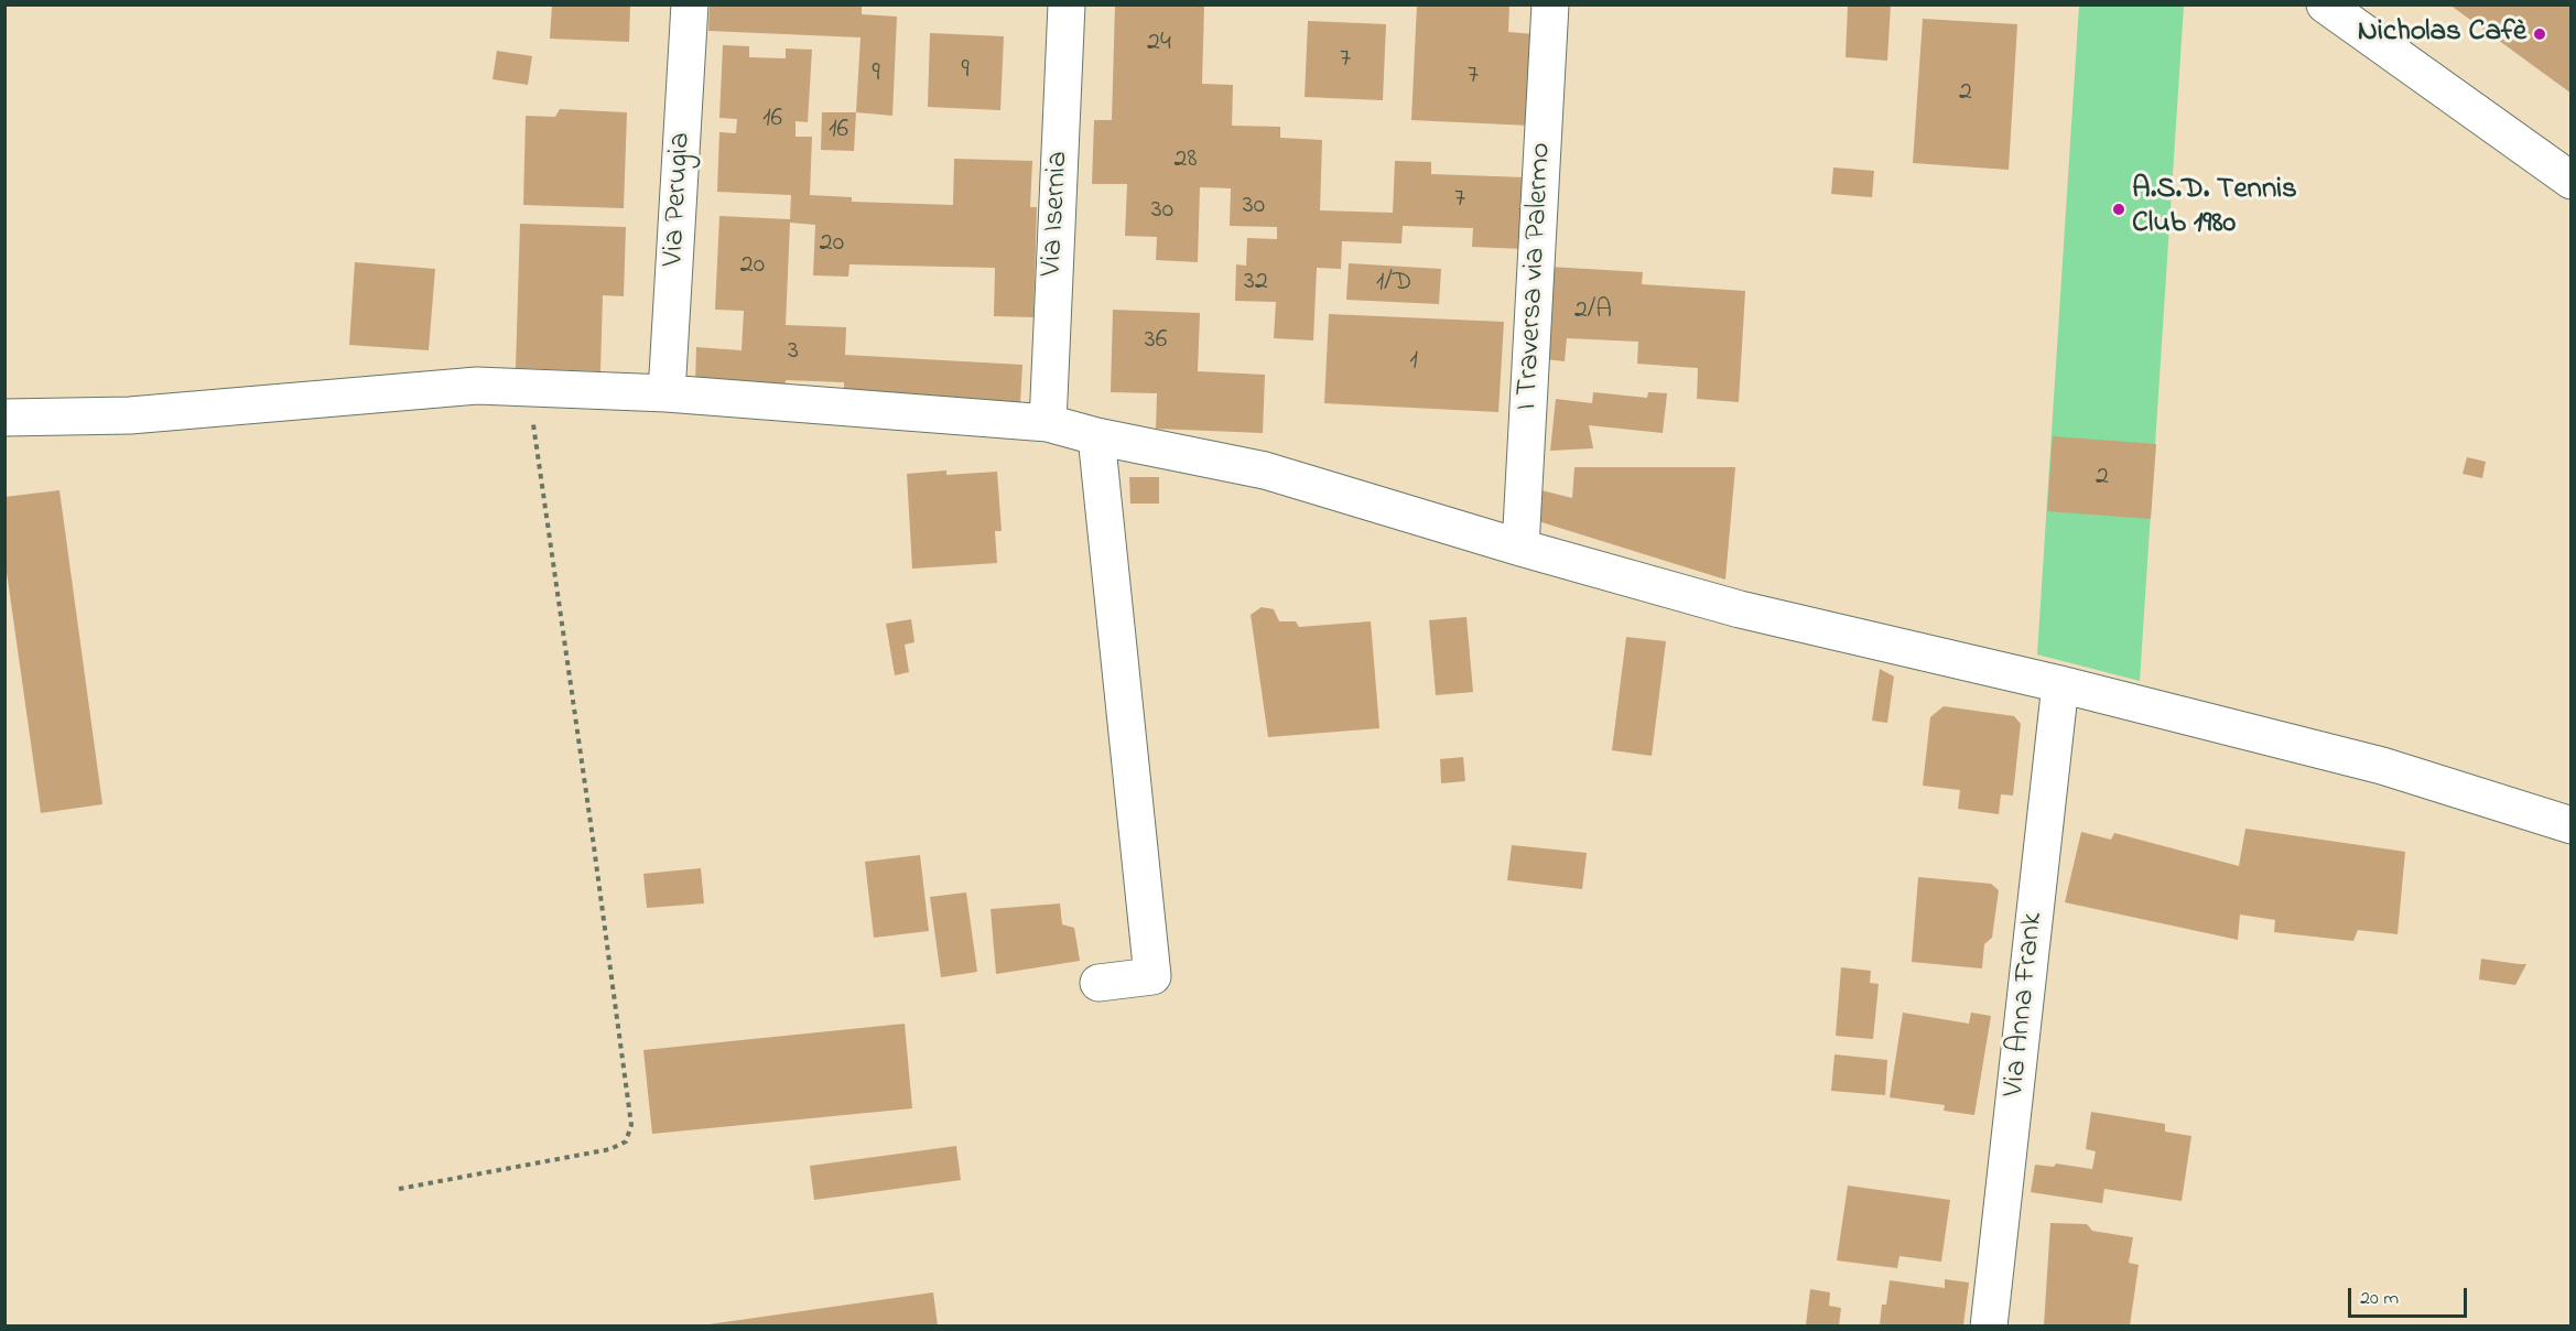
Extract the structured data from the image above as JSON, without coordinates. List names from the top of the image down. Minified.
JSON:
{"streets":{"street":["Via Perugia","Via Isernia","I Traversa via Palermo","Via Anna Frank"]},"places":["Nicholas Cafè","A.S.D. Tennis Club 1980"],"house_numbers":["24","7","9","9","7","2","16","16","28","7","30","30","20","20","32","1/D","2/A","36","3","1","2"],"scale_bar":"20 m"}
